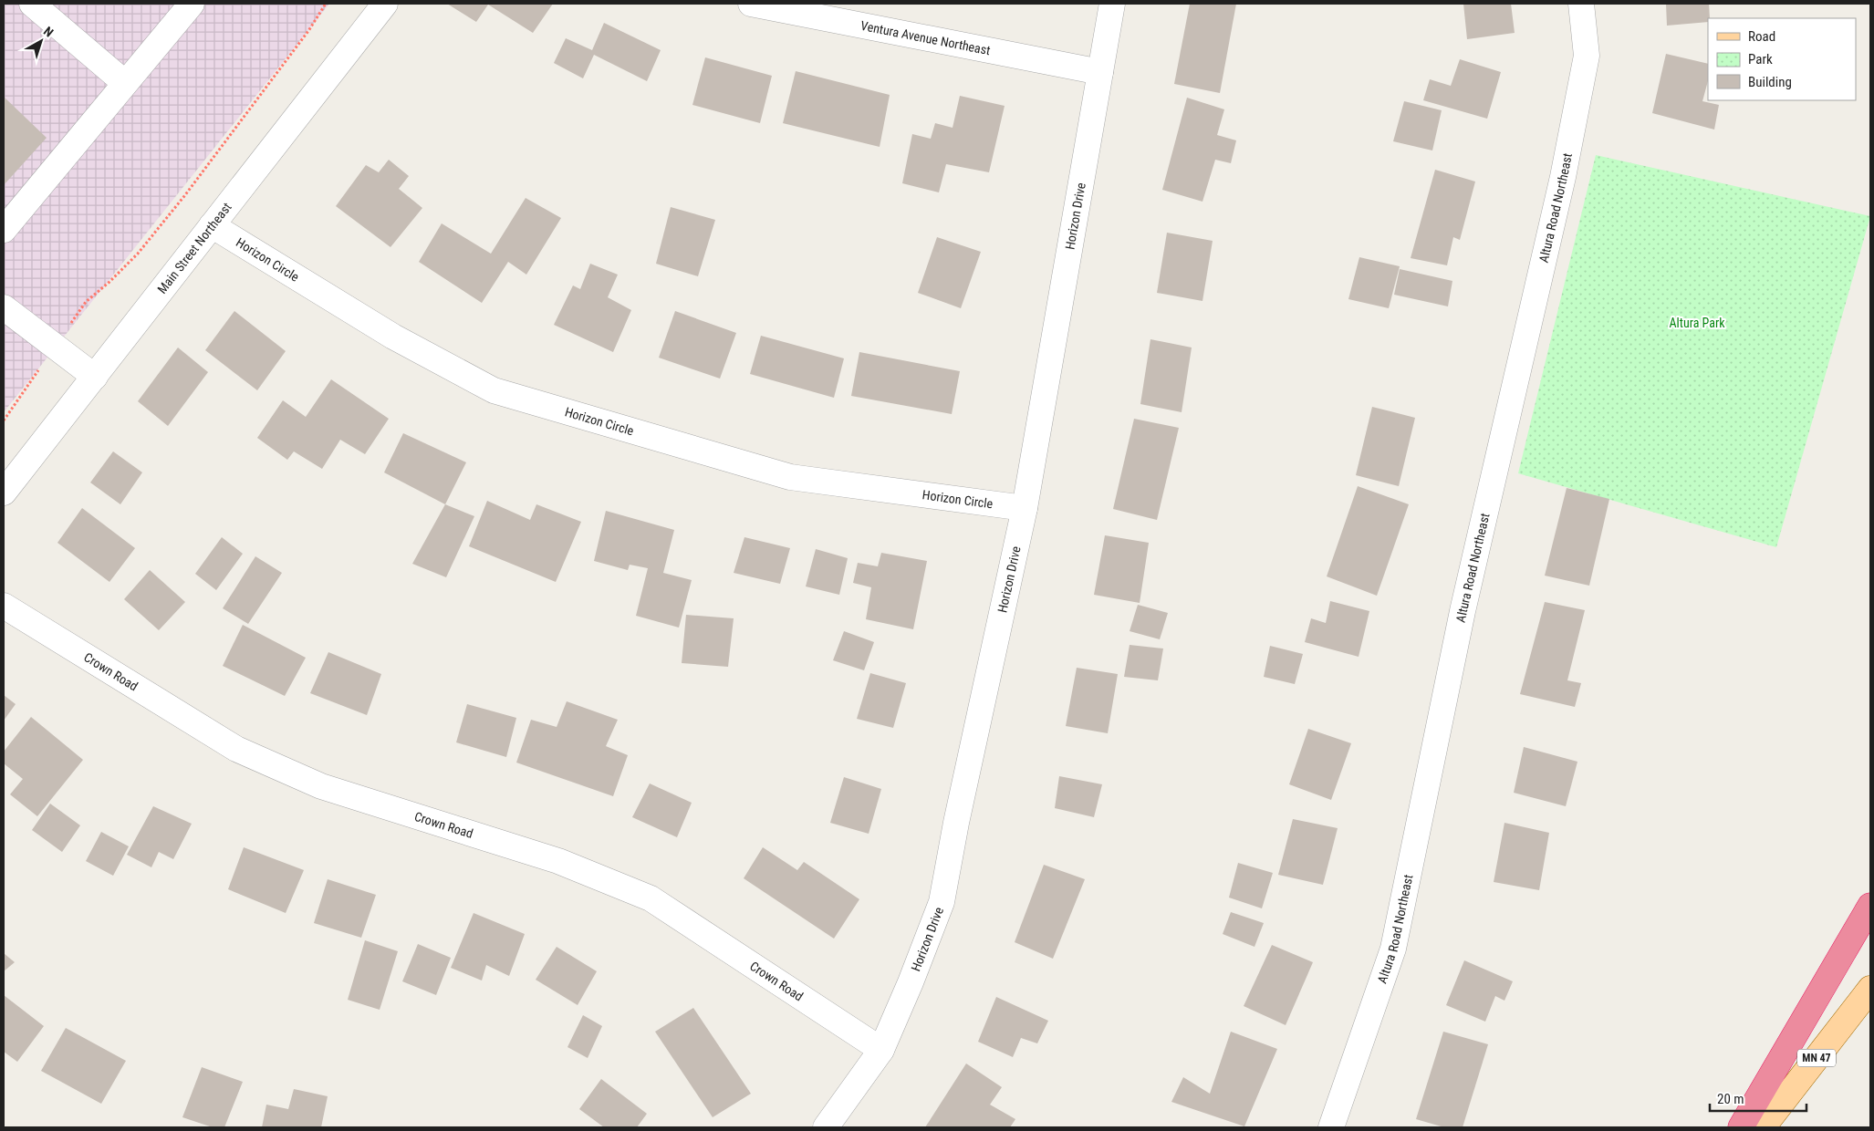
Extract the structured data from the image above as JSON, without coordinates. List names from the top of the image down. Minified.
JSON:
{"streets":{"main road":["MN 47"],"street":["Ventura Avenue Northeast","Altura Road Northeast","Horizon Drive","Main Street Northeast","Horizon Circle","Crown Road"]},"crossings":[["Ventura Avenue Northeast","Horizon Drive"],["Horizon Drive","Horizon Circle"],["Horizon Drive","Crown Road"],["Main Street Northeast","Horizon Circle"]],"parks":["Altura Park"],"legend":["Road","Park","Building"],"scale_bar":"20 m","north":"top right"}
